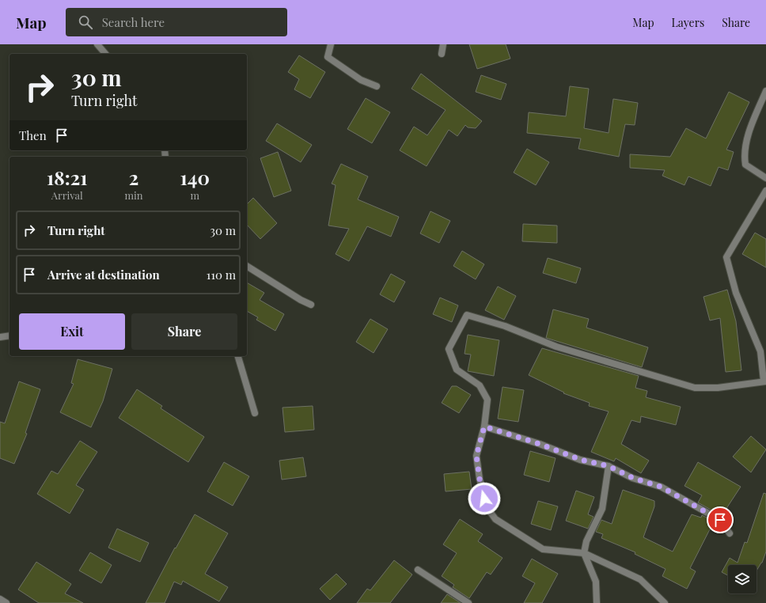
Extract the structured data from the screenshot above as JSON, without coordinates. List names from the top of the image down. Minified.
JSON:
{"page":{"header":"Map","search":"Search here","nav":["Map","Layers","Share"],"turn":["30 m","Turn right"],"then":"Then","eta":["18:21","Arrival","2","min","140","m"],"list":[{"name":"Turn right","value":"30 m"},{"name":"Arrive at destination","value":"110 m"}],"buttons":["Exit","Share"]}}
